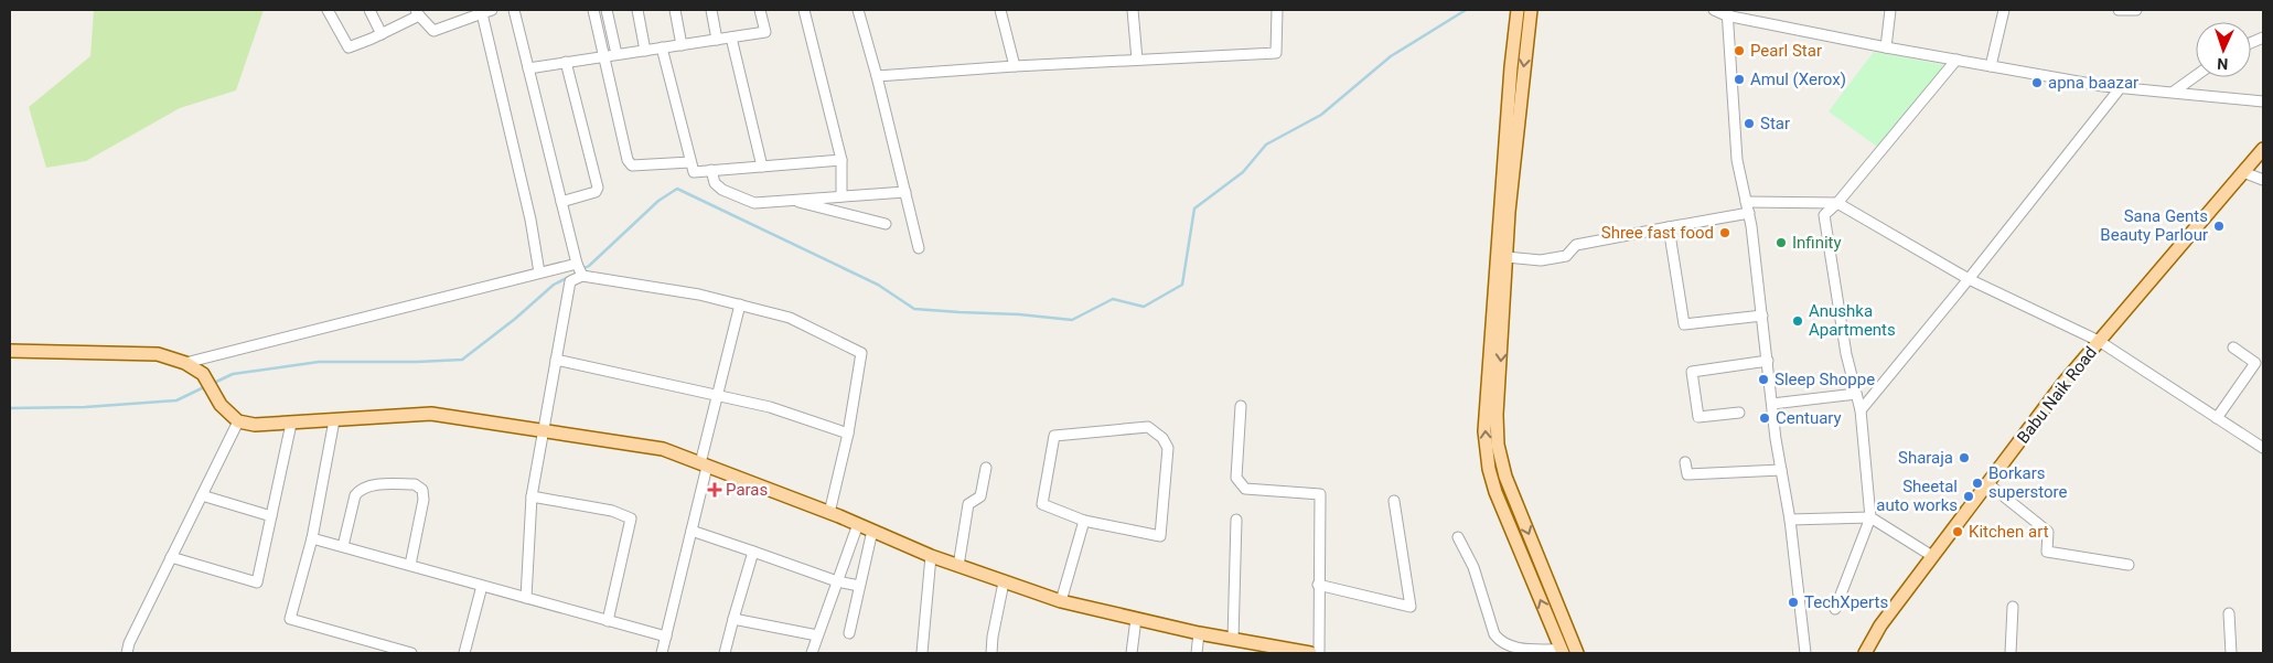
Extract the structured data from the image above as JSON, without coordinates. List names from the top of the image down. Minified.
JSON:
{"streets":{"main road":["Babu Naik Road"]},"places":{"other":["Pearl Star","Amul (Xerox)","apna baazar","Star","Sana Gents Beauty Parlour","Shree fast food","Infinity","Anushka Apartments","Sleep Shoppe","Centuary","Sharaja","Borkars superstore","Sheetal auto works","Kitchen art","TechXperts"],"health":["Paras"]},"north":"bottom"}
